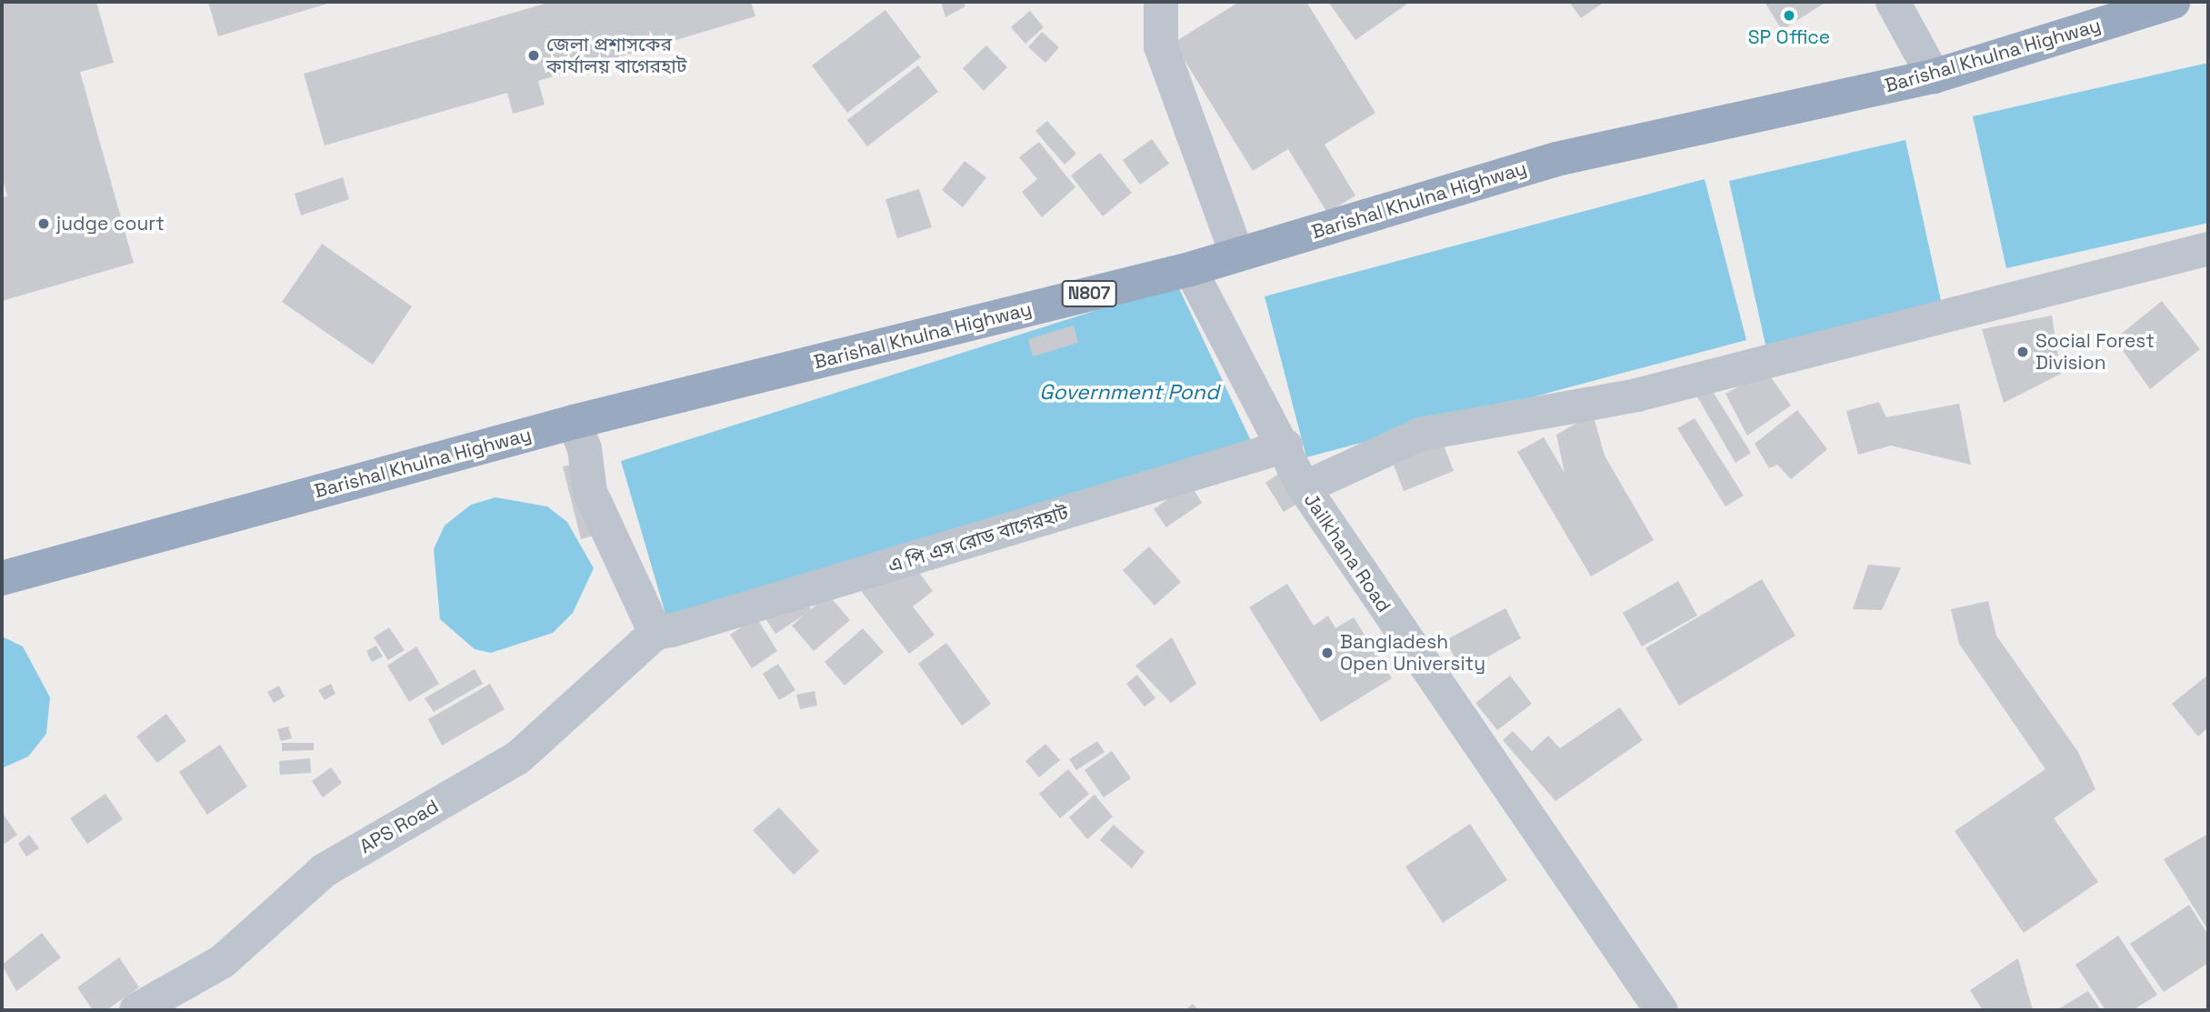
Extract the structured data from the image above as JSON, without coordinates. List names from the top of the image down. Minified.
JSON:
{"streets":{"highway":["Barishal Khulna Highway","N807"],"street":["এ পি এস রোড বাগেরহাট","Jailkhana Road","APS Road"]},"crossings":[["Barishal Khulna Highway","Jailkhana Road"],["এ পি এস রোড বাগেরহাট","Jailkhana Road"],["এ পি এস রোড বাগেরহাট","APS Road"]],"water":["Government Pond"],"places":["SP Office","জেলা প্রশাসকের কার্যালয় বাগেরহাট","judge court","Social Forest Division","Bangladesh Open University"]}
